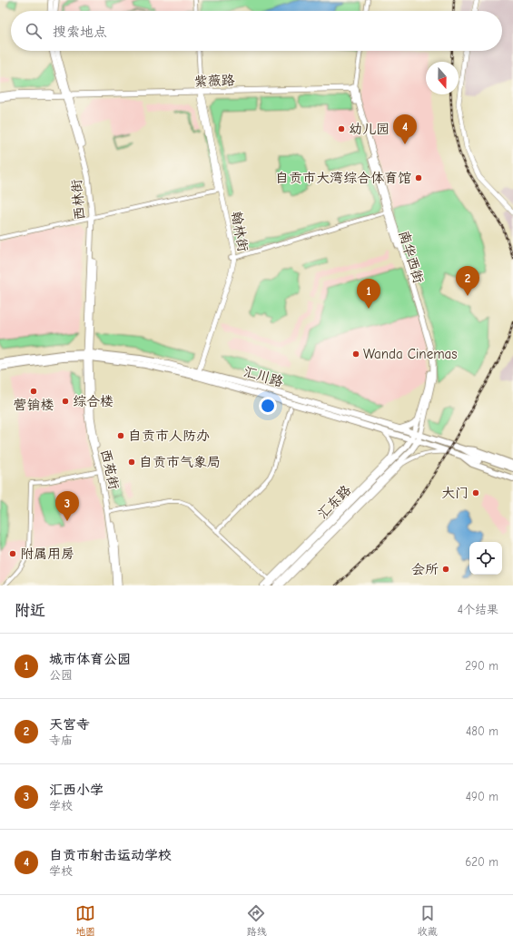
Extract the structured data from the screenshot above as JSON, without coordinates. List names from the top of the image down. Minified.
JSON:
{"streets":{"main road":["紫薇路","西林街","南华西街","汇川路","西苑街","汇东路"],"street":["翰林街"]},"crossings":[["紫薇路","西林街"],["紫薇路","翰林街"],["紫薇路","南华西街"],["西林街","汇川路"],["西林街","西苑街"],["翰林街","汇川路"],["南华西街","汇川路"],["南华西街","汇东路"],["汇川路","西苑街"],["汇川路","汇东路"]],"places":["幼儿园","自贡市大湾综合体育馆","Wanda Cinemas","营销楼","综合楼","自贡市人防办","自贡市气象局","大门","附属用房","会所"],"north":"bottom","page":{"search":"搜索地点","pins":["4","2","1","3"],"heading":["附近","4个结果"],"list":[{"mark":"1","name":"城市体育公园","note":"公园","value":"290 m"},{"mark":"2","name":"天宫寺","note":"寺庙","value":"480 m"},{"mark":"3","name":"汇西小学","note":"学校","value":"490 m"},{"mark":"4","name":"自贡市射击运动学校","note":"学校","value":"620 m"}],"nav":["地图","路线","收藏"]}}
